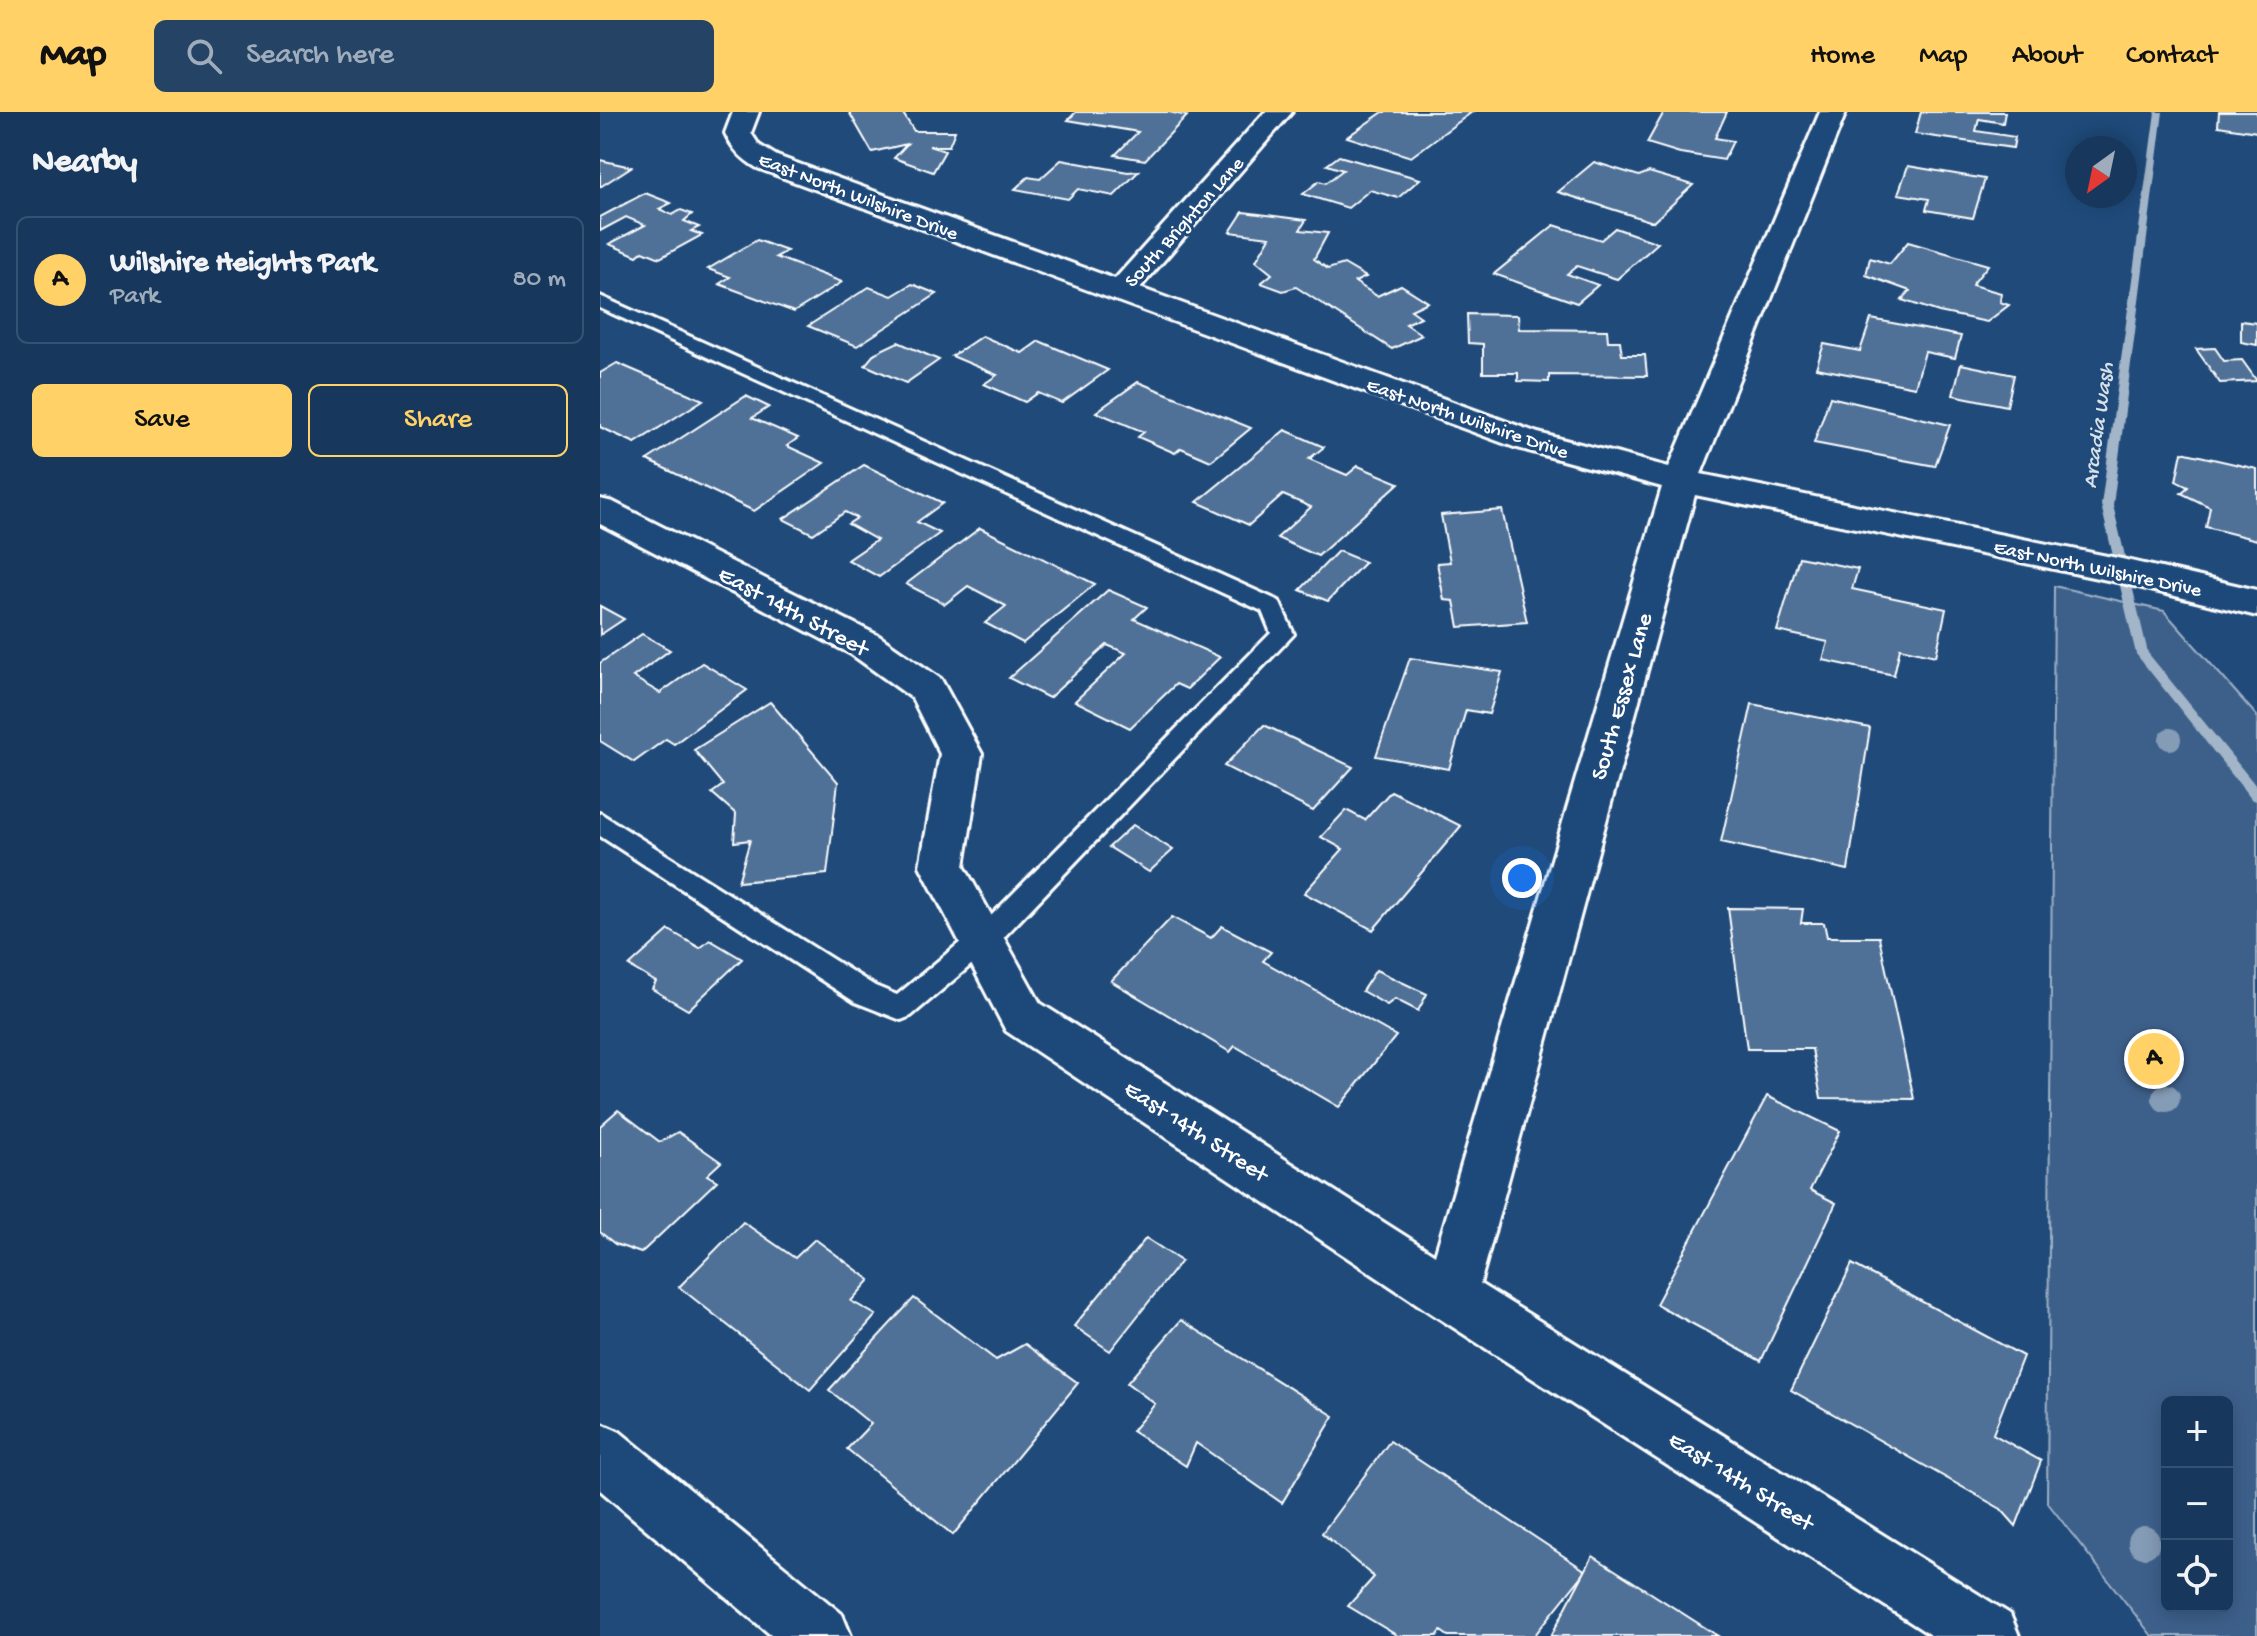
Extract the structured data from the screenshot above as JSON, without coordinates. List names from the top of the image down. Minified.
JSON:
{"streets":{"street":["East North Wilshire Drive","South Brighton Lane","East 14th Street","South Essex Lane"]},"crossings":[["East North Wilshire Drive","South Brighton Lane"],["East North Wilshire Drive","South Essex Lane"],["East 14th Street","South Essex Lane"]],"water":["Arcadia Wash"],"north":"bottom left","page":{"header":"Map","search":"Search here","nav":["Home","Map","About","Contact"],"heading":"Nearby","list":[{"mark":"A","name":"Wilshire Heights Park","note":"Park","value":"80 m"}],"buttons":["Save","Share"],"pins":"A","map_buttons":["+","−"]}}
